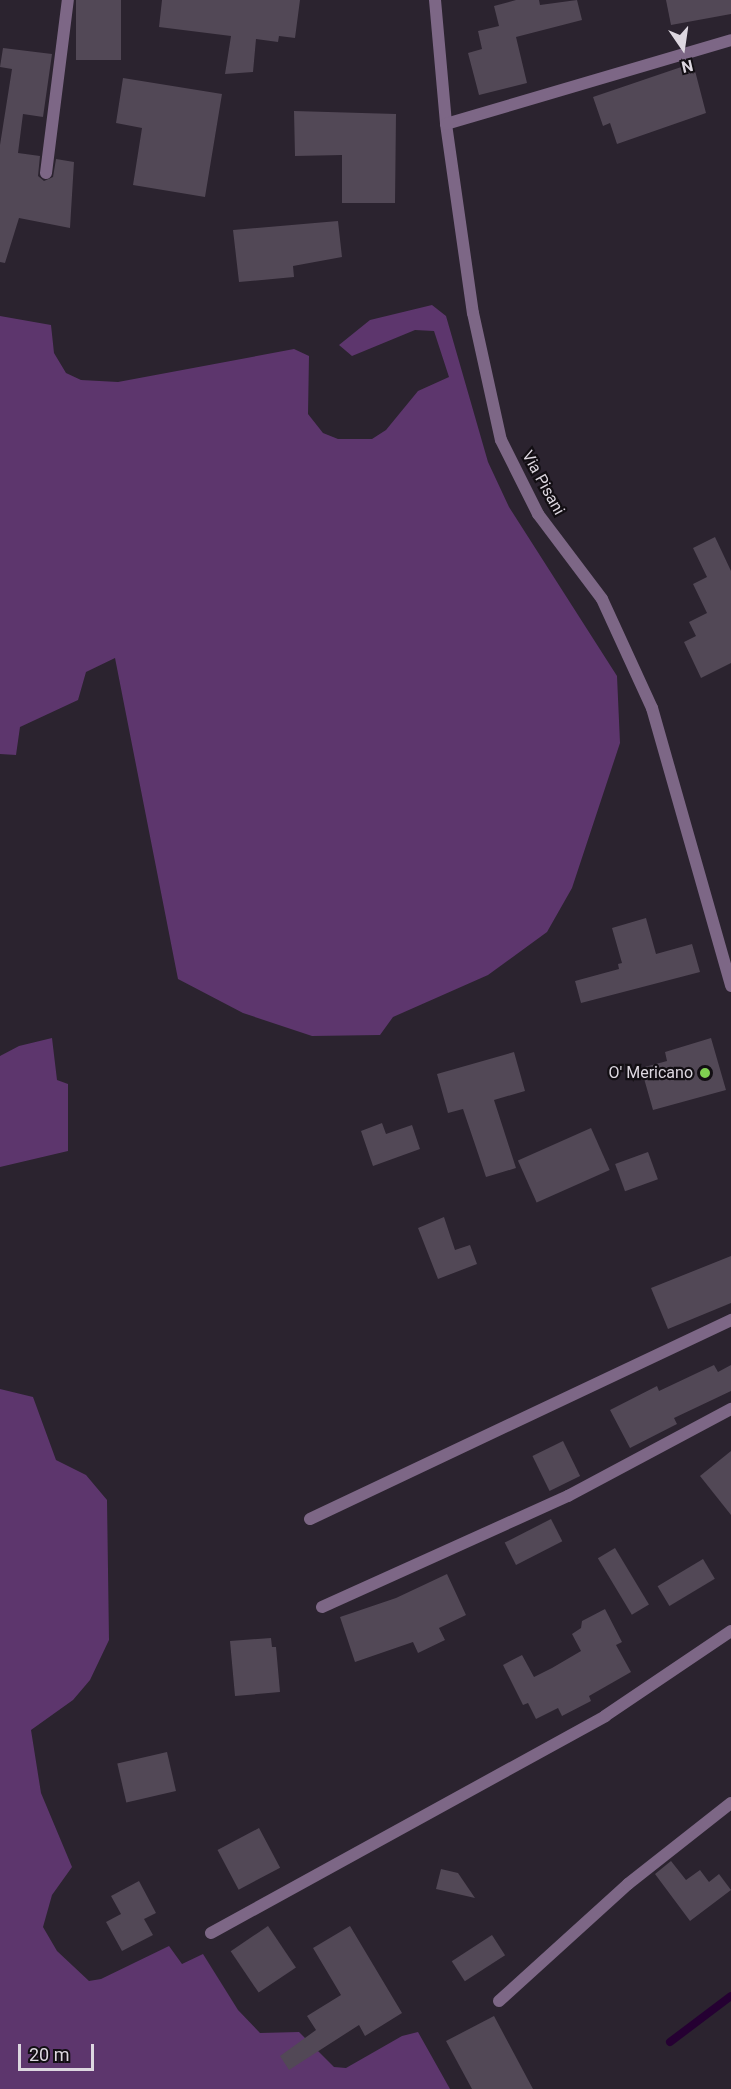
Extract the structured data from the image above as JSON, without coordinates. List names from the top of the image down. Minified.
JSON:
{"streets":{"street":["Via Pisani"]},"places":["O' Mericano"],"scale_bar":"20 m","north":"bottom"}
